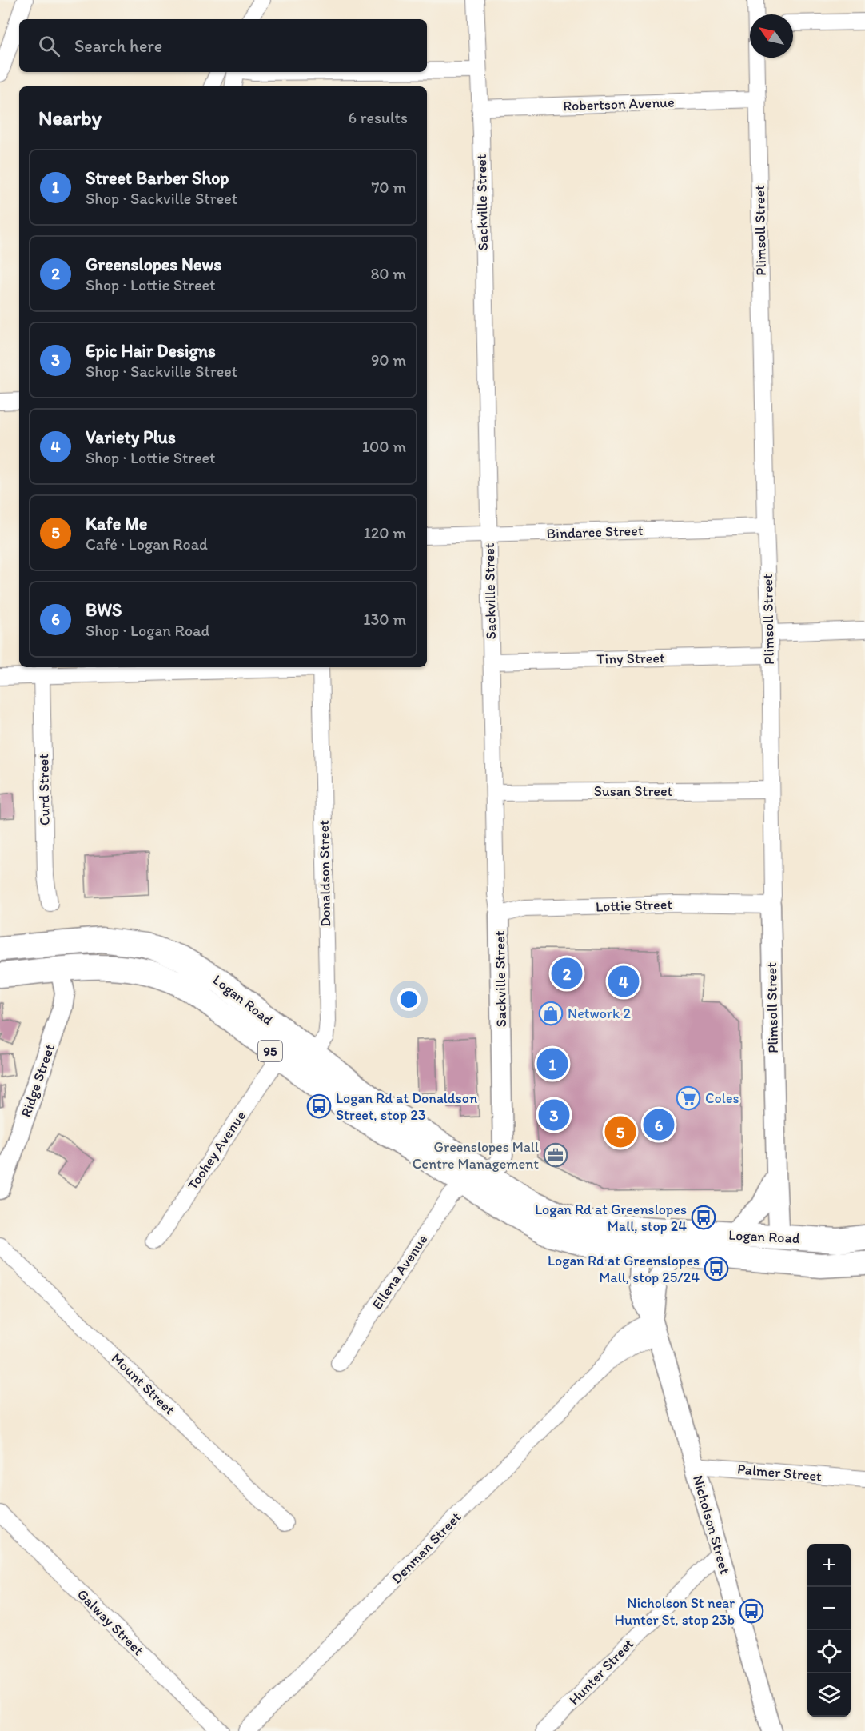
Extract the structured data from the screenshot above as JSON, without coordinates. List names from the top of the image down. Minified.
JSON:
{"streets":{"main road":["Logan Road","95"],"street":["Robertson Avenue","Sackville Street","Plimsoll Street","Bindaree Street","Tiny Street","Curd Street","Susan Street","Donaldson Street","Lottie Street","Ridge Street","Toohey Avenue","Ellena Avenue","Mount Street","Palmer Street","Nicholson Street","Denman Street","Galway Street","Hunter Street"]},"crossings":[["Robertson Avenue","Sackville Street"],["Robertson Avenue","Plimsoll Street"],["Sackville Street","Bindaree Street"],["Sackville Street","Tiny Street"],["Sackville Street","Susan Street"],["Sackville Street","Lottie Street"],["Sackville Street","Logan Road"],["Sackville Street","Ellena Avenue"],["Plimsoll Street","Bindaree Street"],["Plimsoll Street","Tiny Street"],["Plimsoll Street","Susan Street"],["Plimsoll Street","Lottie Street"],["Plimsoll Street","Logan Road"],["Donaldson Street","Logan Road"],["Logan Road","Ridge Street"],["Logan Road","Toohey Avenue"],["Logan Road","Ellena Avenue"],["Logan Road","Nicholson Street"],["Palmer Street","Nicholson Street"],["Nicholson Street","Denman Street"],["Nicholson Street","Hunter Street"]],"places":{"shop":["Network 2"],"supermarket":["Coles"],"bus stop":["Logan Rd at Donaldson Street, stop 23","Logan Rd at Greenslopes Mall, stop 24","Logan Rd at Greenslopes Mall, stop 25/24","Nicholson St near Hunter St, stop 23b"],"office":["Greenslopes Mall Centre Management"]},"north":"top left","page":{"search":"Search here","heading":["Nearby","6 results"],"list":[{"mark":"1","name":"Street Barber Shop","note":"Shop · Sackville Street","value":"70 m"},{"mark":"2","name":"Greenslopes News","note":"Shop · Lottie Street","value":"80 m"},{"mark":"3","name":"Epic Hair Designs","note":"Shop · Sackville Street","value":"90 m"},{"mark":"4","name":"Variety Plus","note":"Shop · Lottie Street","value":"100 m"},{"mark":"5","name":"Kafe Me","note":"Café · Logan Road","value":"120 m"},{"mark":"6","name":"BWS","note":"Shop · Logan Road","value":"130 m"}],"pins":["2","4","1","3","6","5"],"map_buttons":["+","−"]}}
